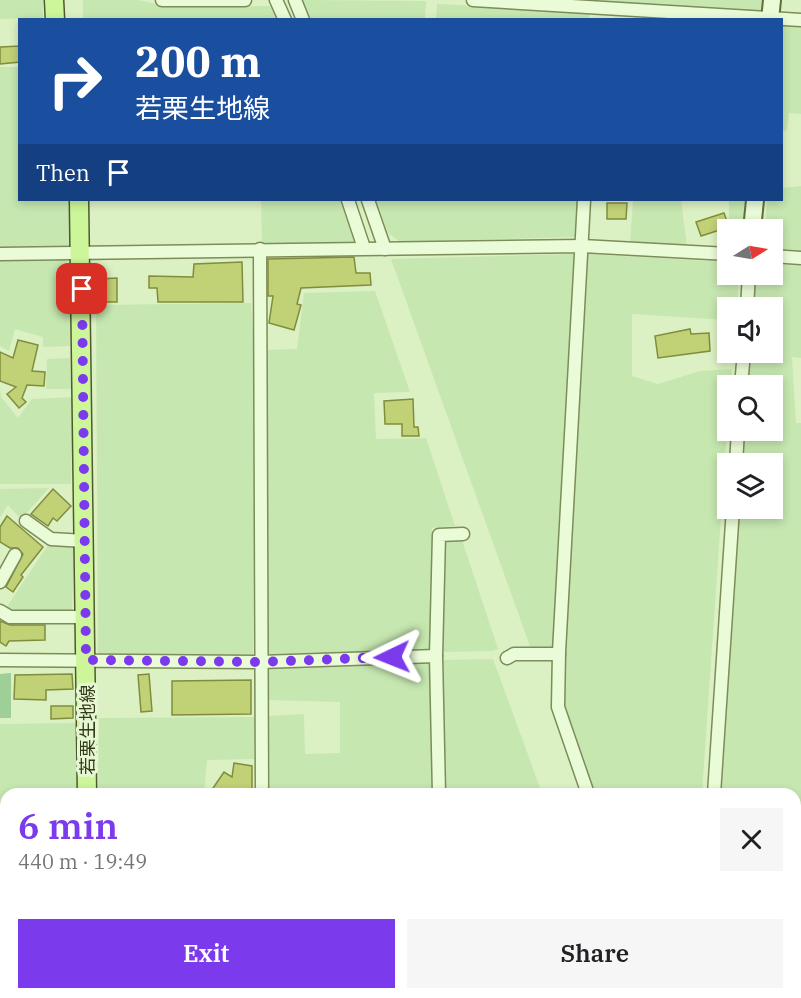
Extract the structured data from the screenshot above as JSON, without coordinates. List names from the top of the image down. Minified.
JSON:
{"streets":{"main road":["若栗生地線"]},"north":"right","page":{"turn":["200 m","若栗生地線"],"then":"Then","heading":["6 min","440 m · 19:49"],"buttons":["Exit","Share"]}}
